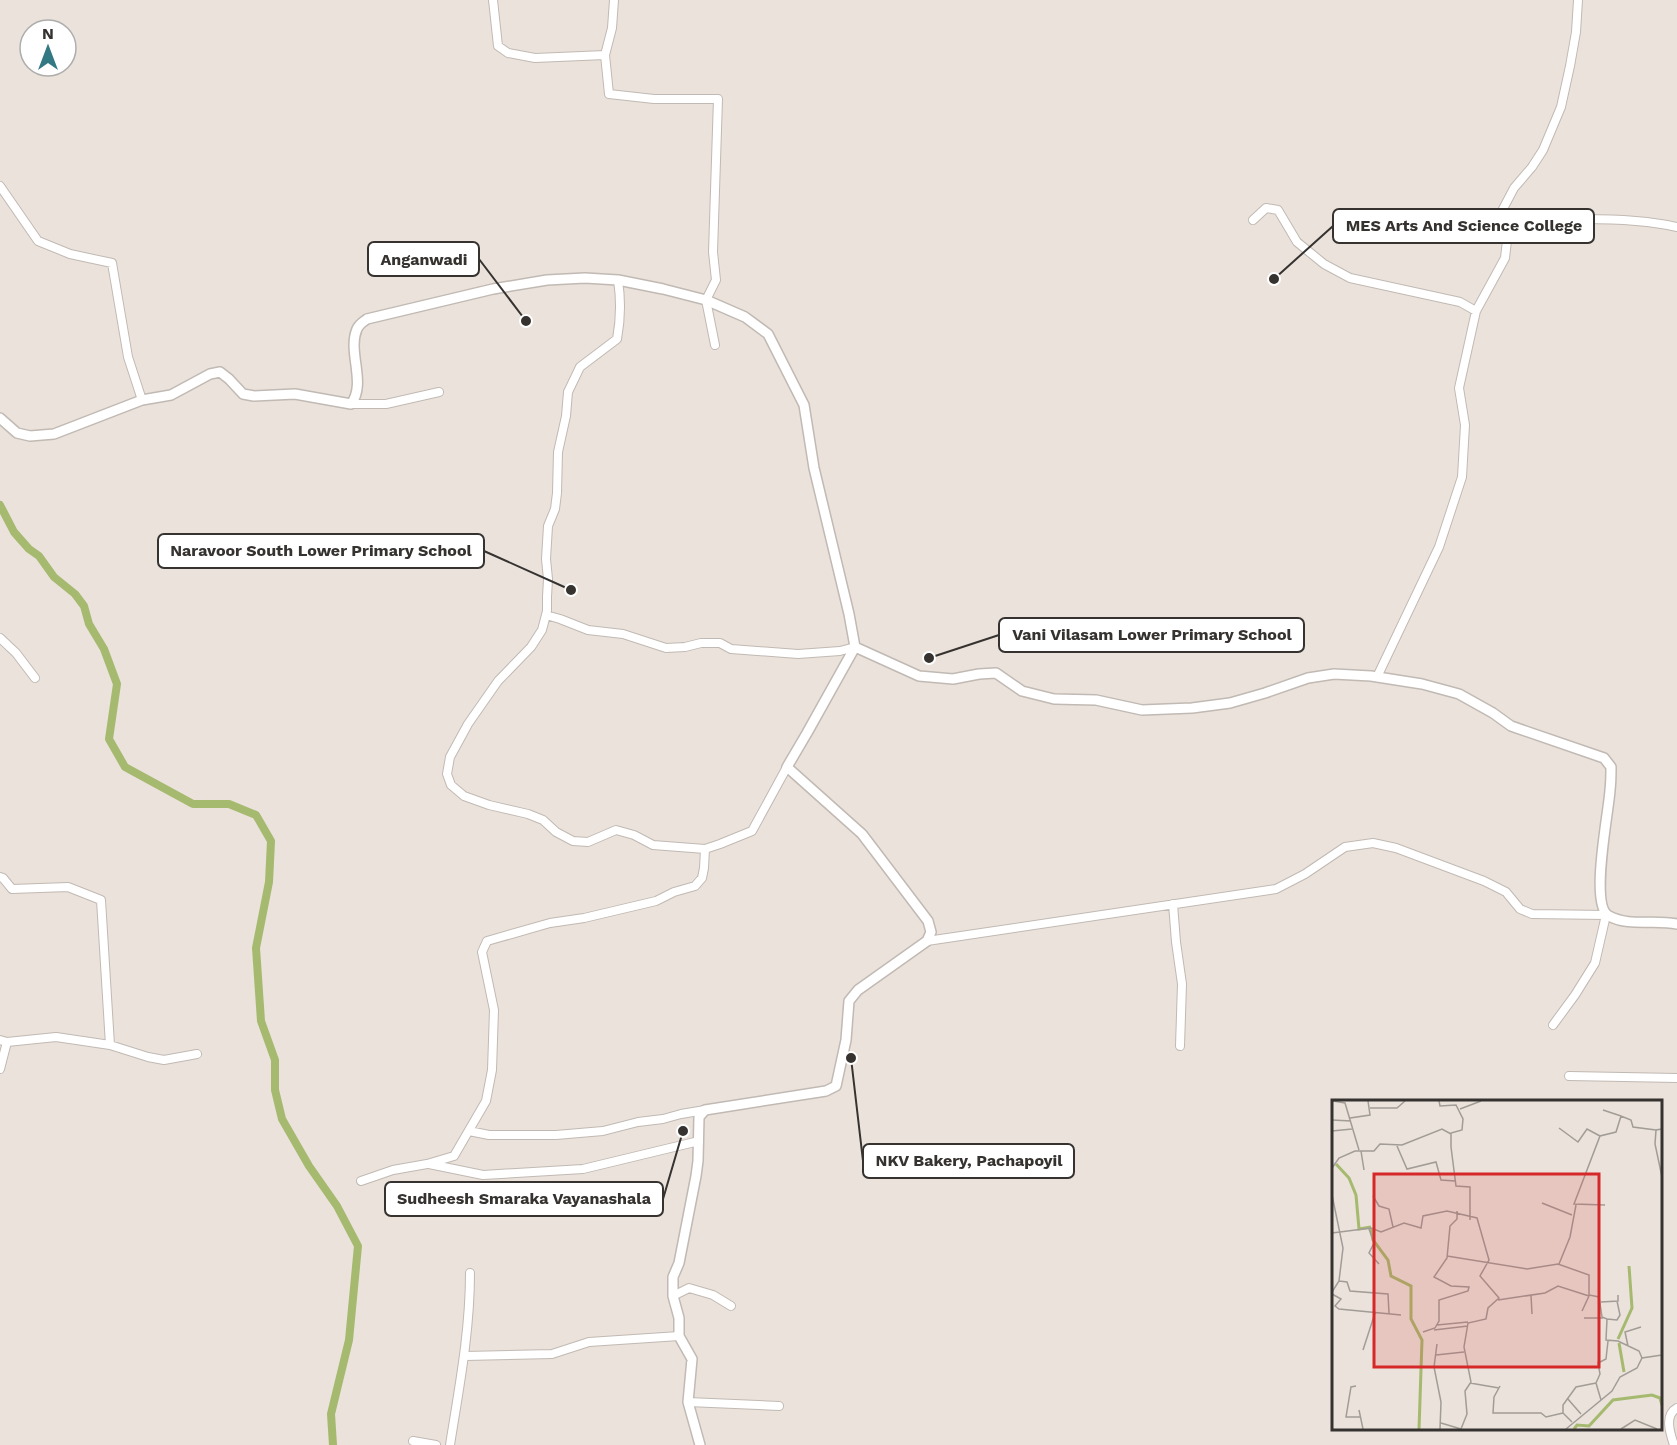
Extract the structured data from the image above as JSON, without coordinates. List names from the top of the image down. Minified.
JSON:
{"places":["MES Arts And Science College","Anganwadi","Naravoor South Lower Primary School","Vani Vilasam Lower Primary School","NKV Bakery, Pachapoyil","Sudheesh Smaraka Vayanashala"],"north":"top"}
